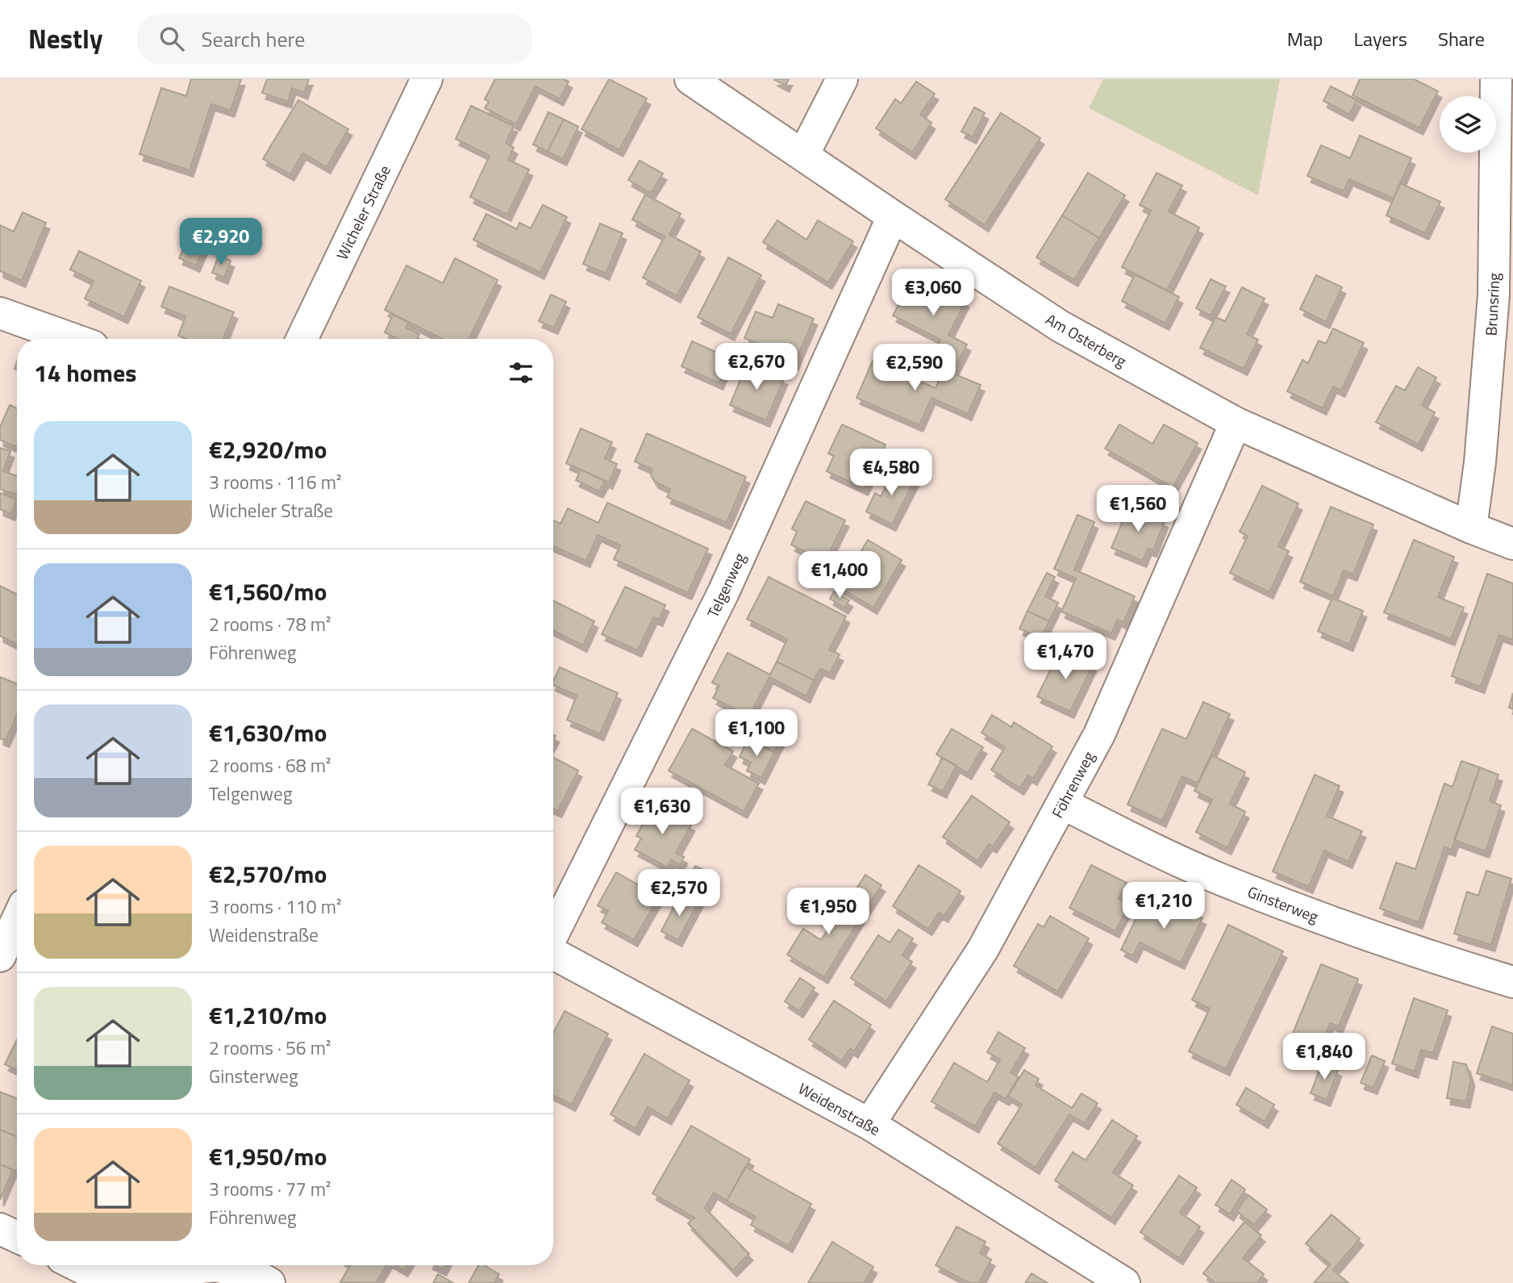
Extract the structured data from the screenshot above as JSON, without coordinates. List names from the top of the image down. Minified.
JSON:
{"streets":{"street":["Wicheler Straße","Brunsring","Am Osterberg","Telgenweg","Föhrenweg","Ginsterweg","Weidenstraße"]},"crossings":[["Brunsring","Am Osterberg"],["Am Osterberg","Telgenweg"],["Am Osterberg","Föhrenweg"],["Föhrenweg","Ginsterweg"],["Föhrenweg","Weidenstraße"]],"page":{"header":"Nestly","search":"Search here","nav":["Map","Layers","Share"],"price":["€2,920","€3,060","€2,670","€2,590","€4,580","€1,560","€1,400","€1,470","€1,100","€1,630","€2,570","€1,210","€1,950","€1,840"],"heading":"14 homes","list":[{"name":"€2,920/mo","note":"3 rooms · 116 m² · Wicheler Straße"},{"name":"€1,560/mo","note":"2 rooms · 78 m² · Föhrenweg"},{"name":"€1,630/mo","note":"2 rooms · 68 m² · Telgenweg"},{"name":"€2,570/mo","note":"3 rooms · 110 m² · Weidenstraße"},{"name":"€1,210/mo","note":"2 rooms · 56 m² · Ginsterweg"},{"name":"€1,950/mo","note":"3 rooms · 77 m² · Föhrenweg"}]}}
